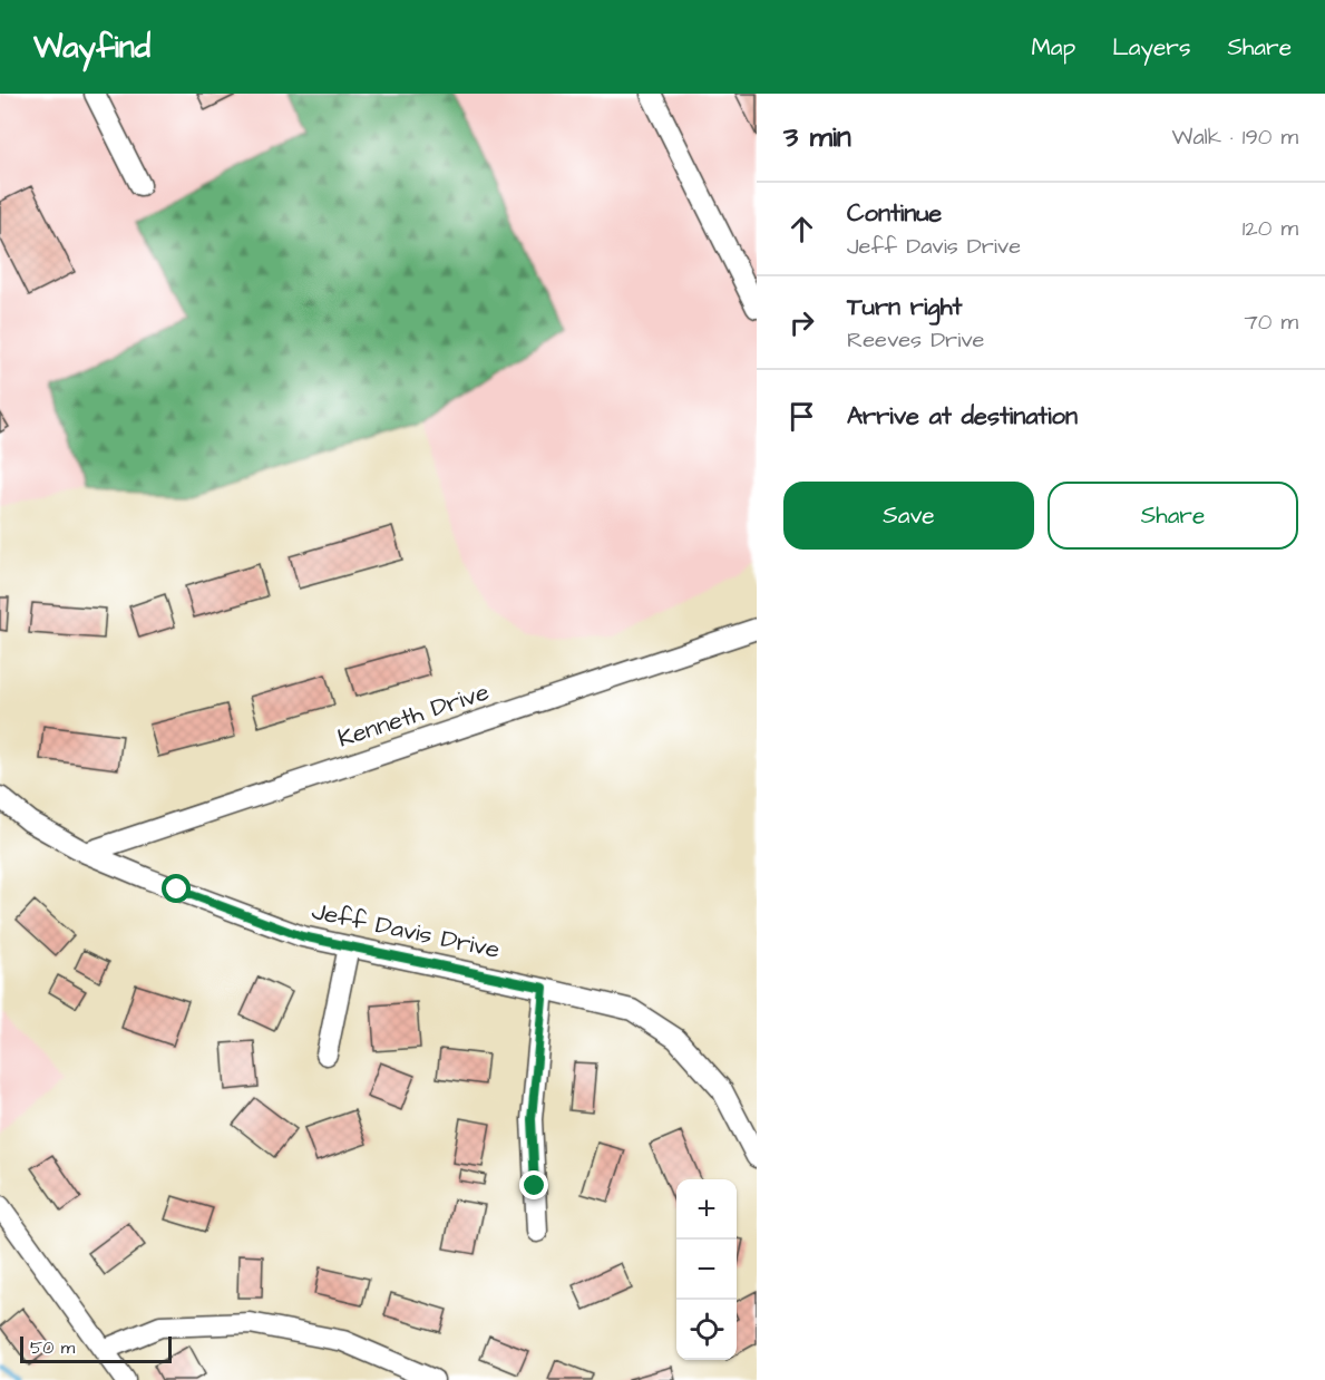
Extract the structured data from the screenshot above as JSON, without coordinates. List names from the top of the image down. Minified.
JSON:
{"streets":{"street":["Kenneth Drive","Jeff Davis Drive"]},"crossings":[["Kenneth Drive","Jeff Davis Drive"]],"scale_bar":"50 m","page":{"header":"Wayfind","nav":["Map","Layers","Share"],"heading":["3 min","Walk · 190 m"],"list":[["Continue","Jeff Davis Drive","120 m"],["Turn right","Reeves Drive","70 m"],"Arrive at destination"],"buttons":["Save","Share"],"map_buttons":["+","−"],"scale":"50 m"}}
